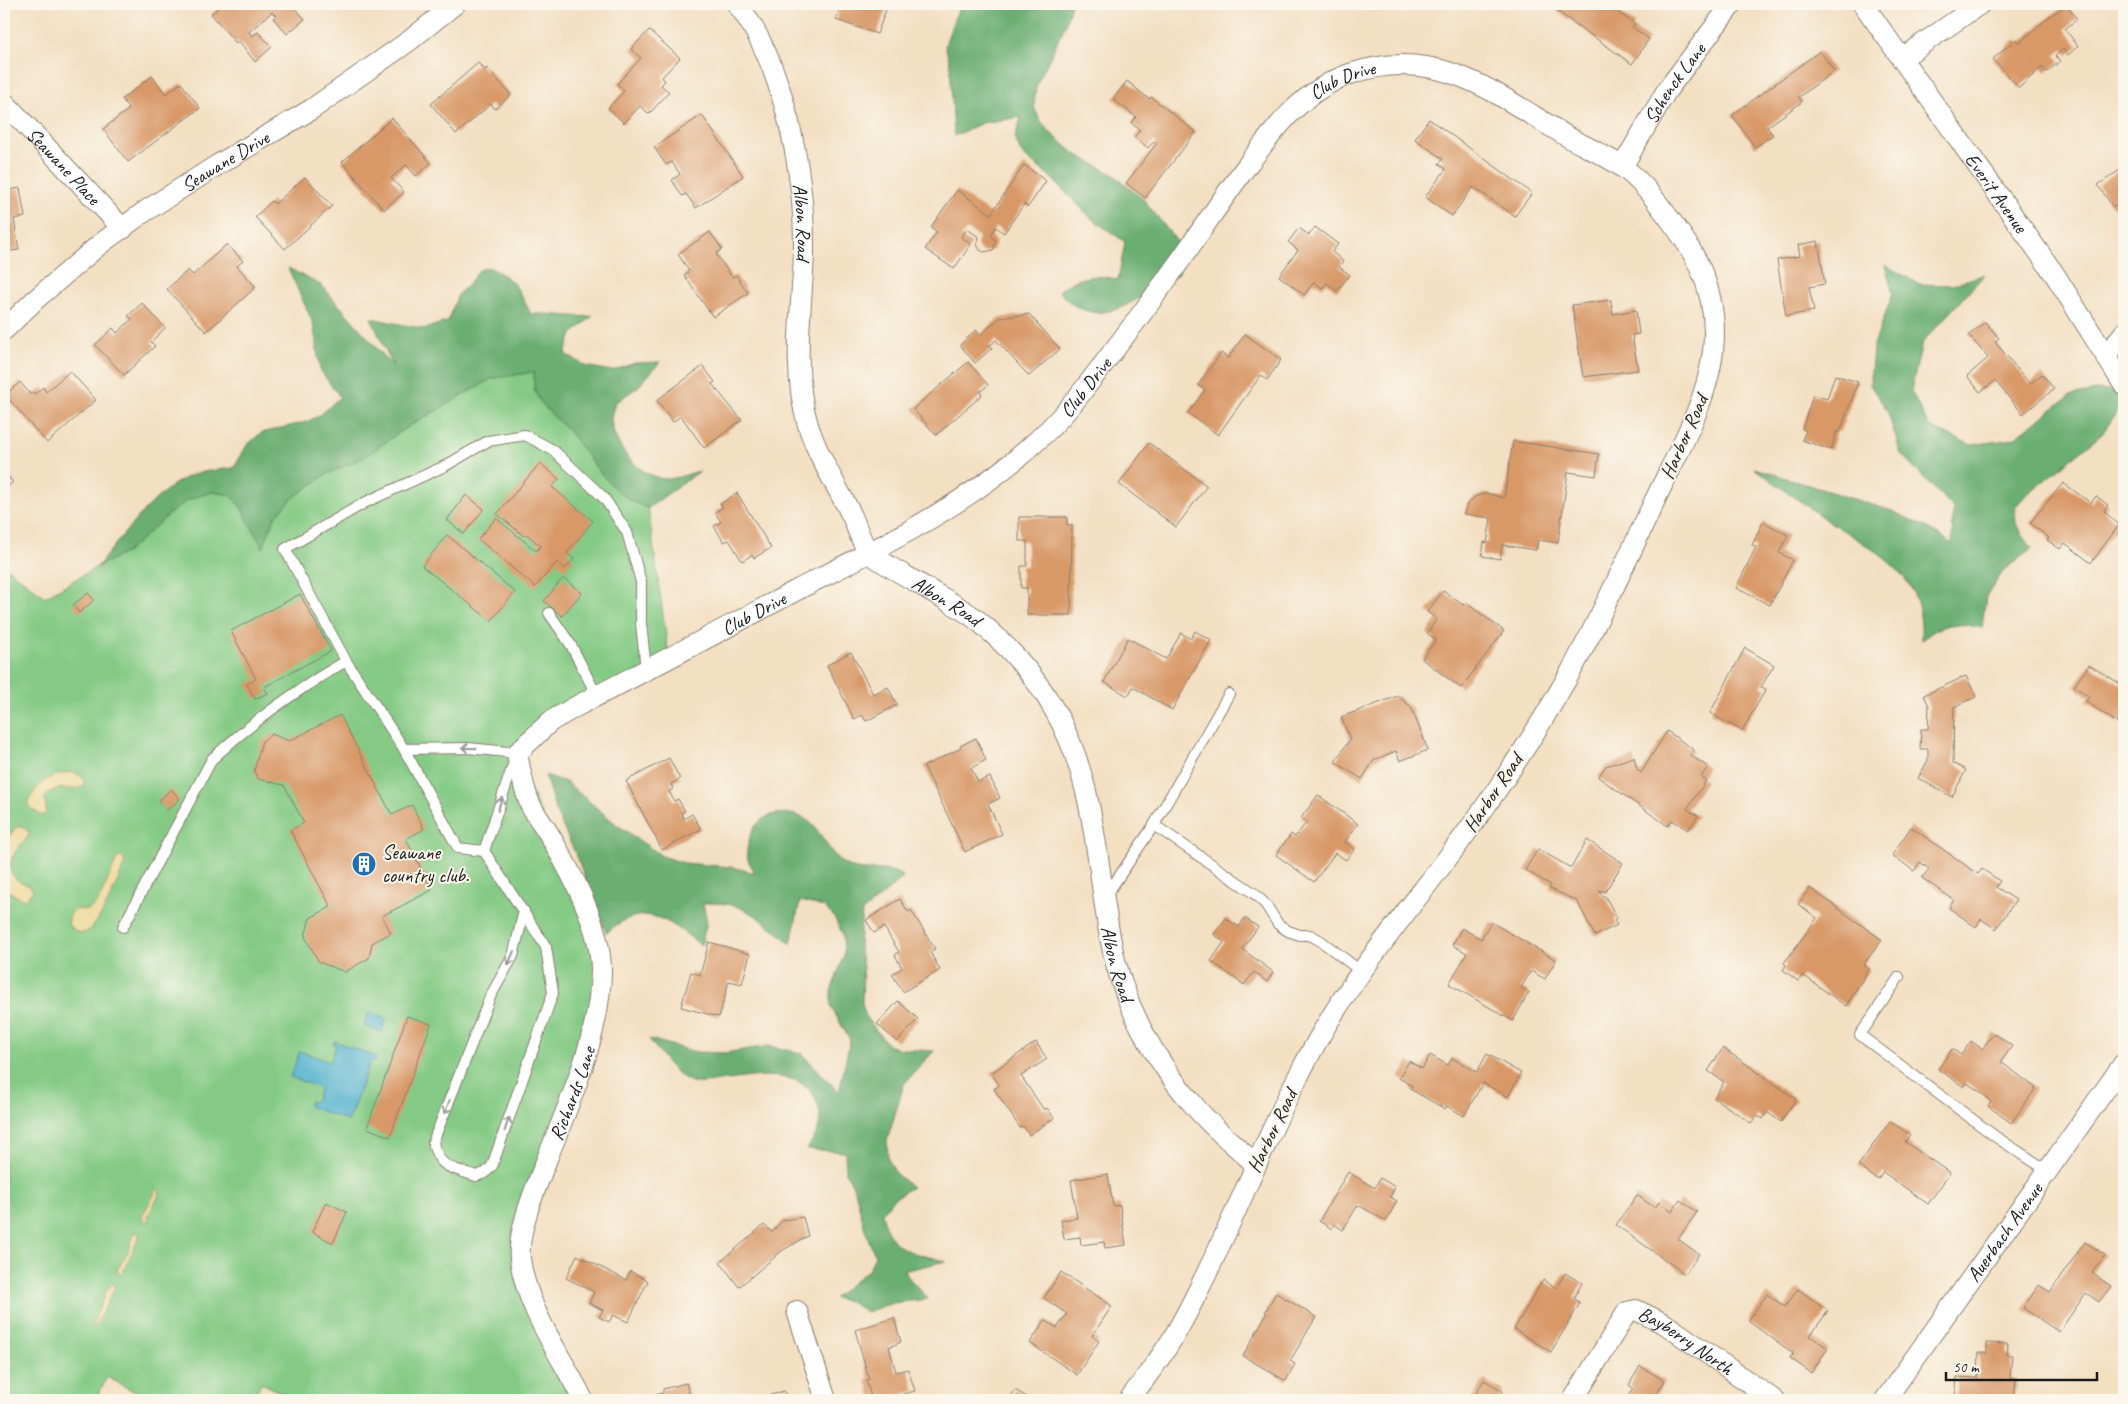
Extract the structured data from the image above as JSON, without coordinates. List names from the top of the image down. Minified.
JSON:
{"streets":{"street":["Club Drive","Schenck Lane","Seawane Drive","Seawane Place","Everit Avenue","Albon Road","Harbor Road","Richards Lane","Auerbach Avenue","Bayberry North"]},"crossings":[["Club Drive","Schenck Lane"],["Club Drive","Albon Road"],["Club Drive","Harbor Road"],["Club Drive","Richards Lane"],["Schenck Lane","Harbor Road"],["Seawane Drive","Seawane Place"],["Albon Road","Harbor Road"]],"places":{"building":["Seawane country club."]},"scale_bar":"50 m"}
